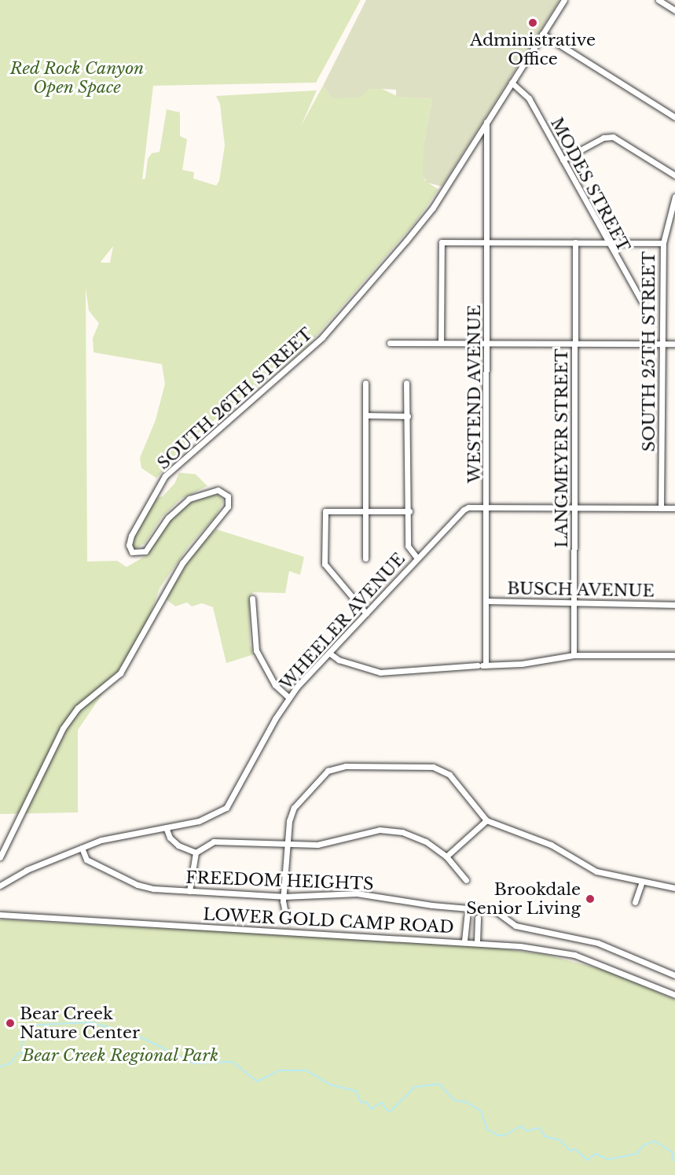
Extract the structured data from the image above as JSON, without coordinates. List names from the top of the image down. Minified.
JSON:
{"streets":{"street":["MODES STREET","SOUTH 25TH STREET","WESTEND AVENUE","SOUTH 26TH STREET","LANGMEYER STREET","BUSCH AVENUE","WHEELER AVENUE","FREEDOM HEIGHTS","LOWER GOLD CAMP ROAD"]},"crossings":[["MODES STREET","SOUTH 26TH STREET"],["SOUTH 25TH STREET","WHEELER AVENUE"],["WESTEND AVENUE","SOUTH 26TH STREET"],["WESTEND AVENUE","BUSCH AVENUE"],["WESTEND AVENUE","WHEELER AVENUE"],["LANGMEYER STREET","BUSCH AVENUE"],["LANGMEYER STREET","WHEELER AVENUE"],["WHEELER AVENUE","FREEDOM HEIGHTS"]],"parks":["Red Rock Canyon Open Space","Bear Creek Regional Park"],"places":["Administrative Office","Brookdale Senior Living","Bear Creek Nature Center"]}
